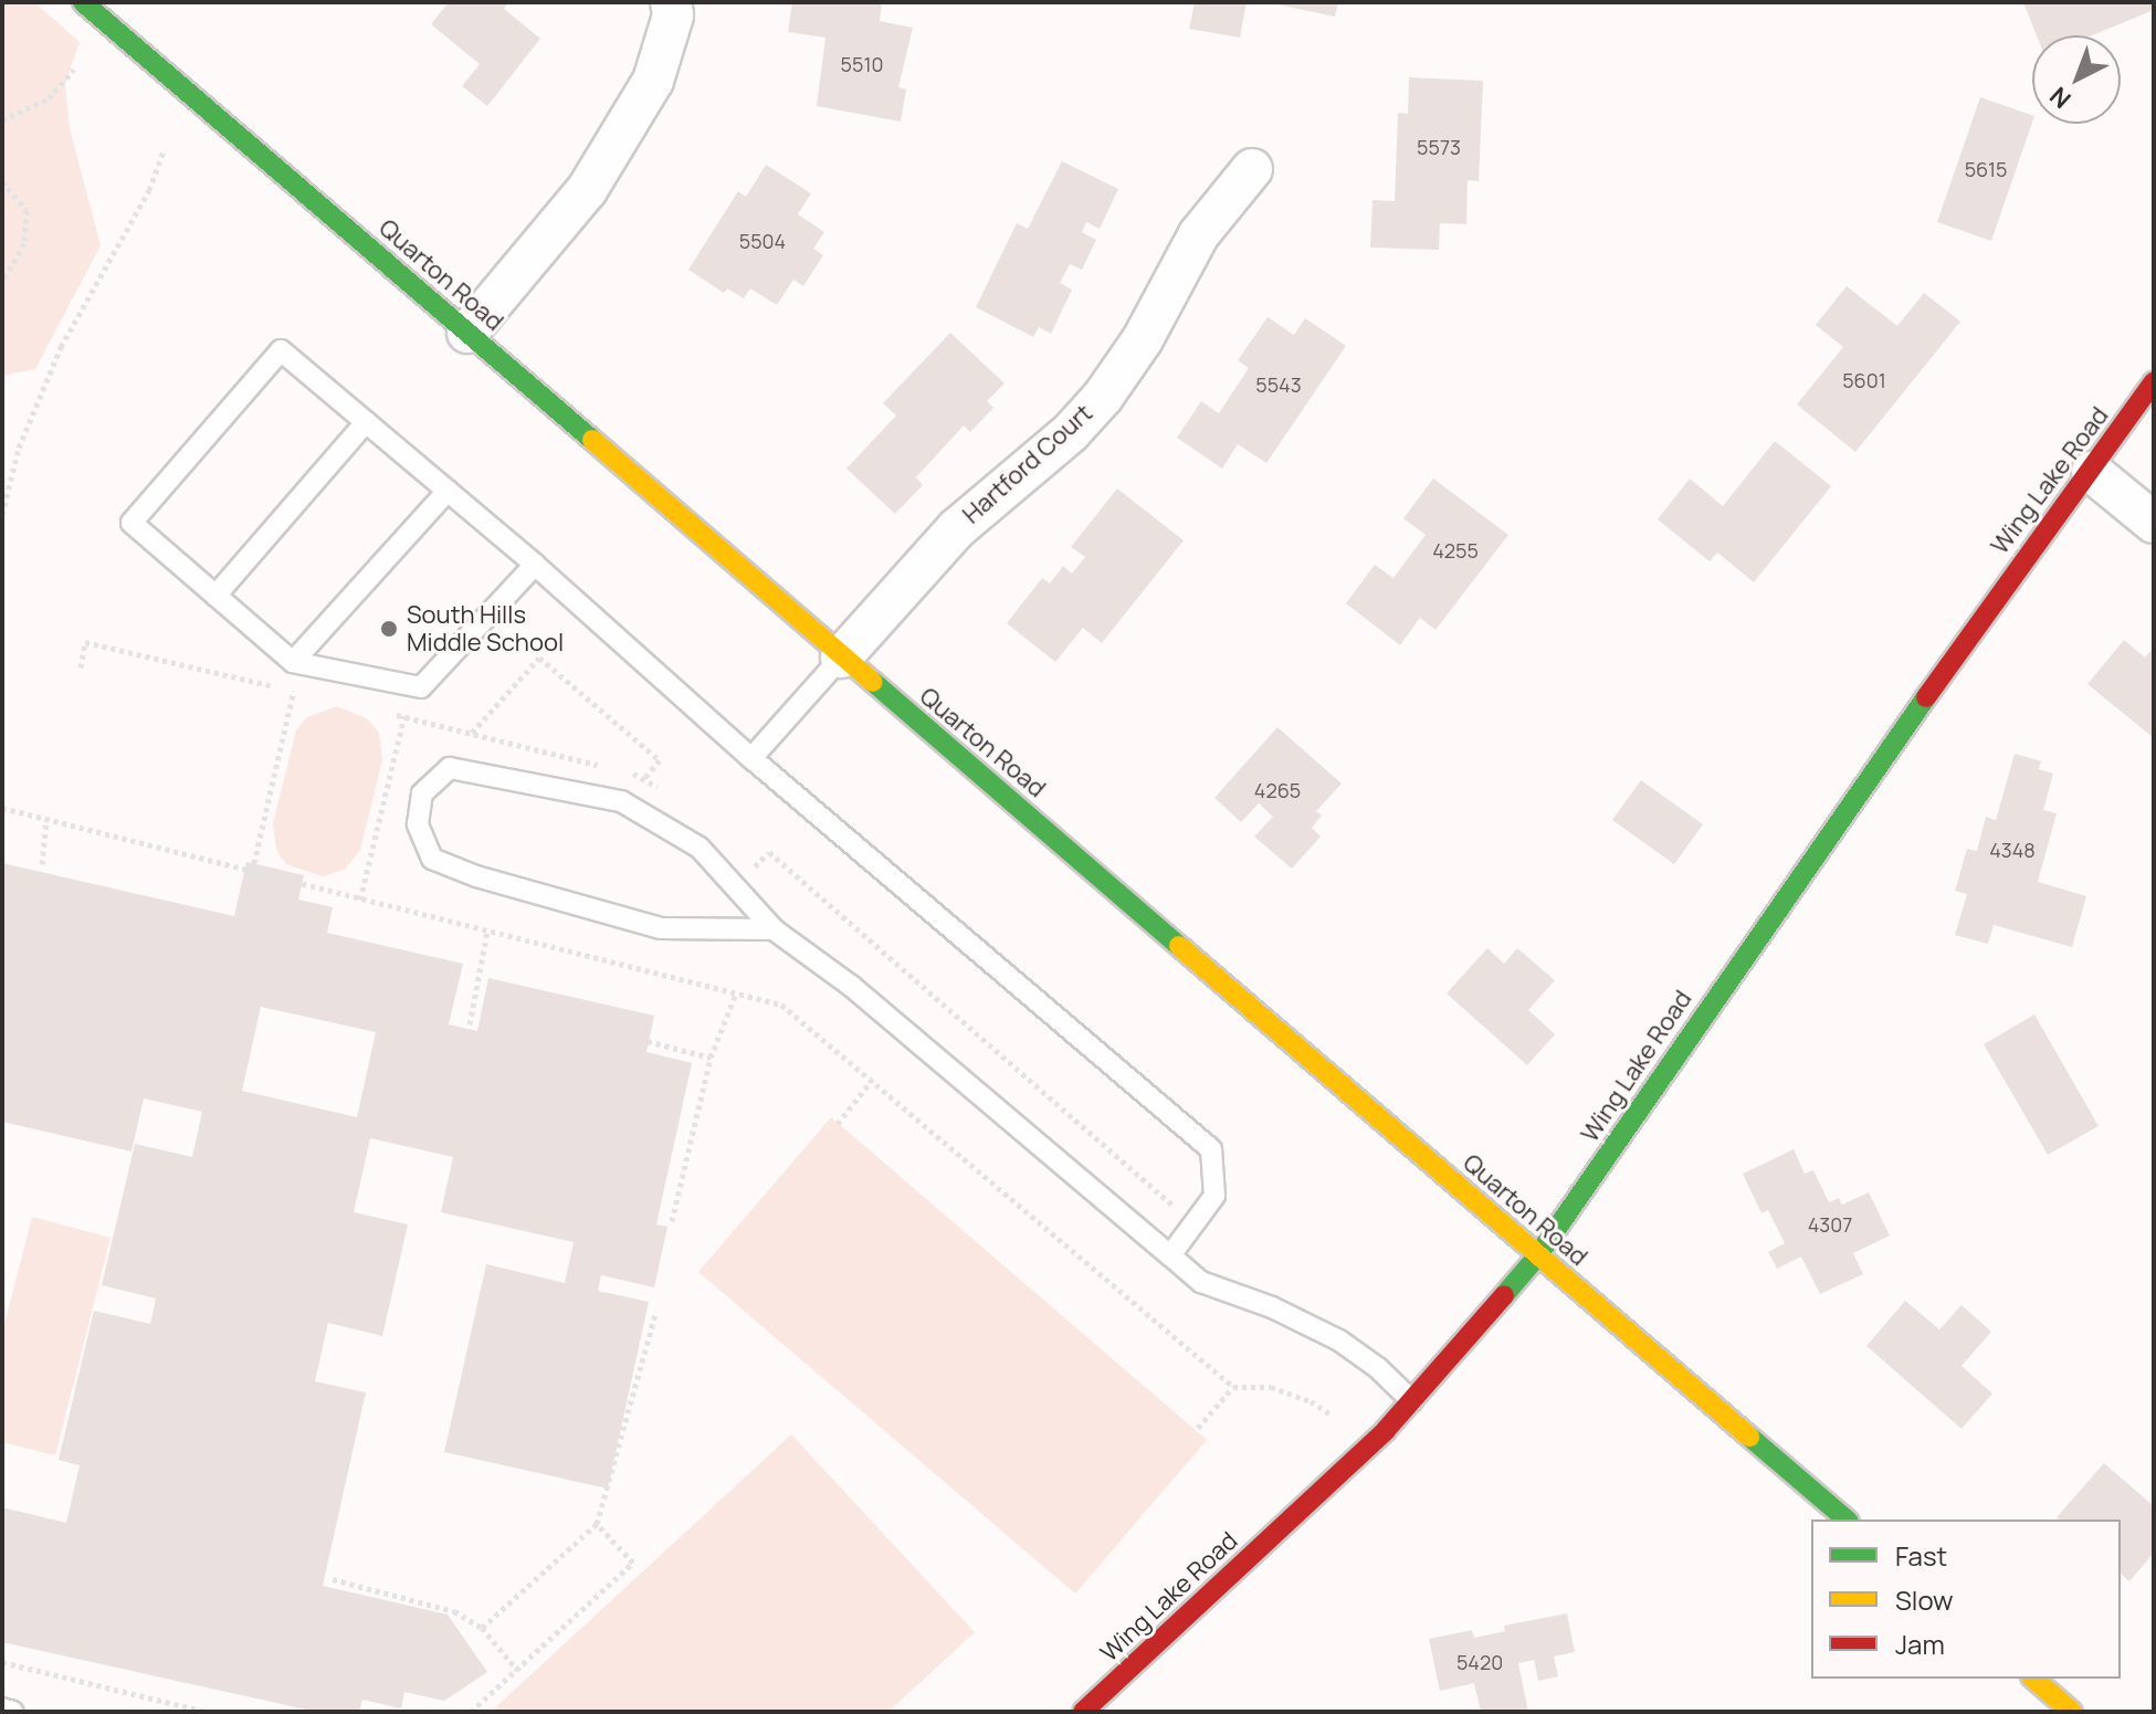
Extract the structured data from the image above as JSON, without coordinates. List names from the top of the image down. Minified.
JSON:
{"streets":{"street":["Quarton Road","Hartford Court","Wing Lake Road"]},"crossings":[["Quarton Road","Hartford Court"],["Quarton Road","Wing Lake Road"]],"places":["South Hills Middle School"],"house_numbers":["5510","5573","5615","5504","5601","5543","4255","4265","4348","4307","5420"],"legend":["Fast","Slow","Jam"],"north":"bottom left"}
